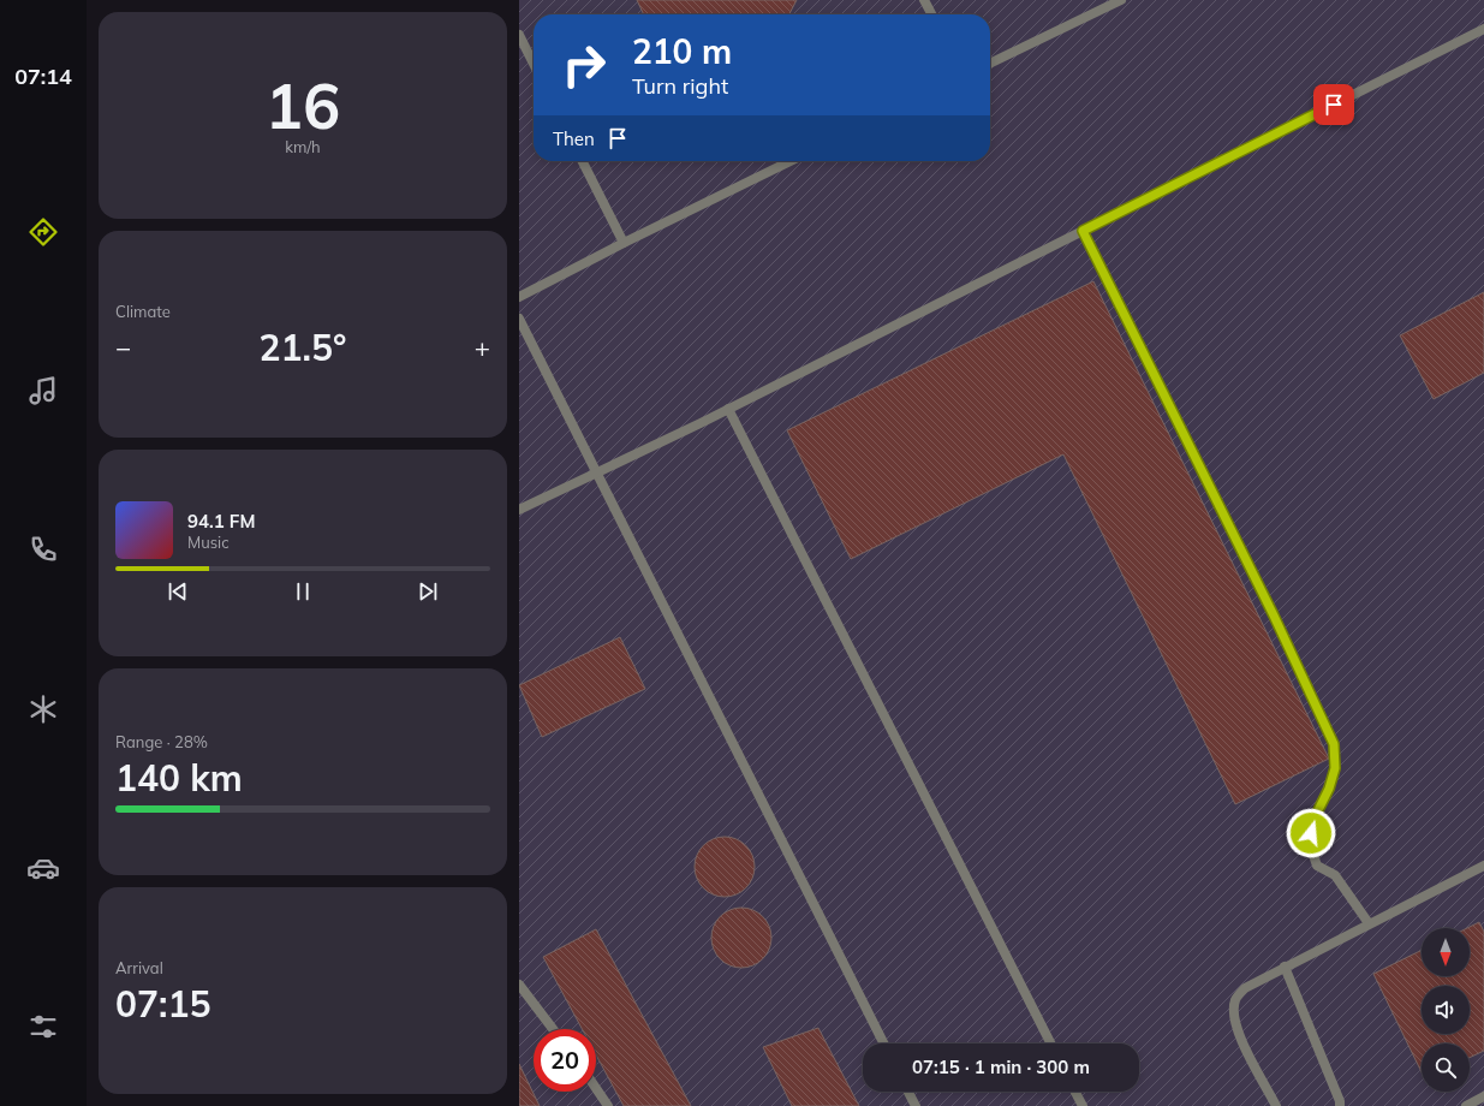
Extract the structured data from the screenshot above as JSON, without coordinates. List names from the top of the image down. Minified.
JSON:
{"north":"bottom","page":{"tabs":"07:14","tile":[["16","km/h"],"Climate",["Range · 28%","140 km"],["Arrival","07:15"]],"turn":["210 m","Turn right"],"then":"Then","heat":["−","21.5°","+"],"song":["94.1 FM","Music"],"limit":"20","trip":"07:15 · 1 min · 300 m"}}
